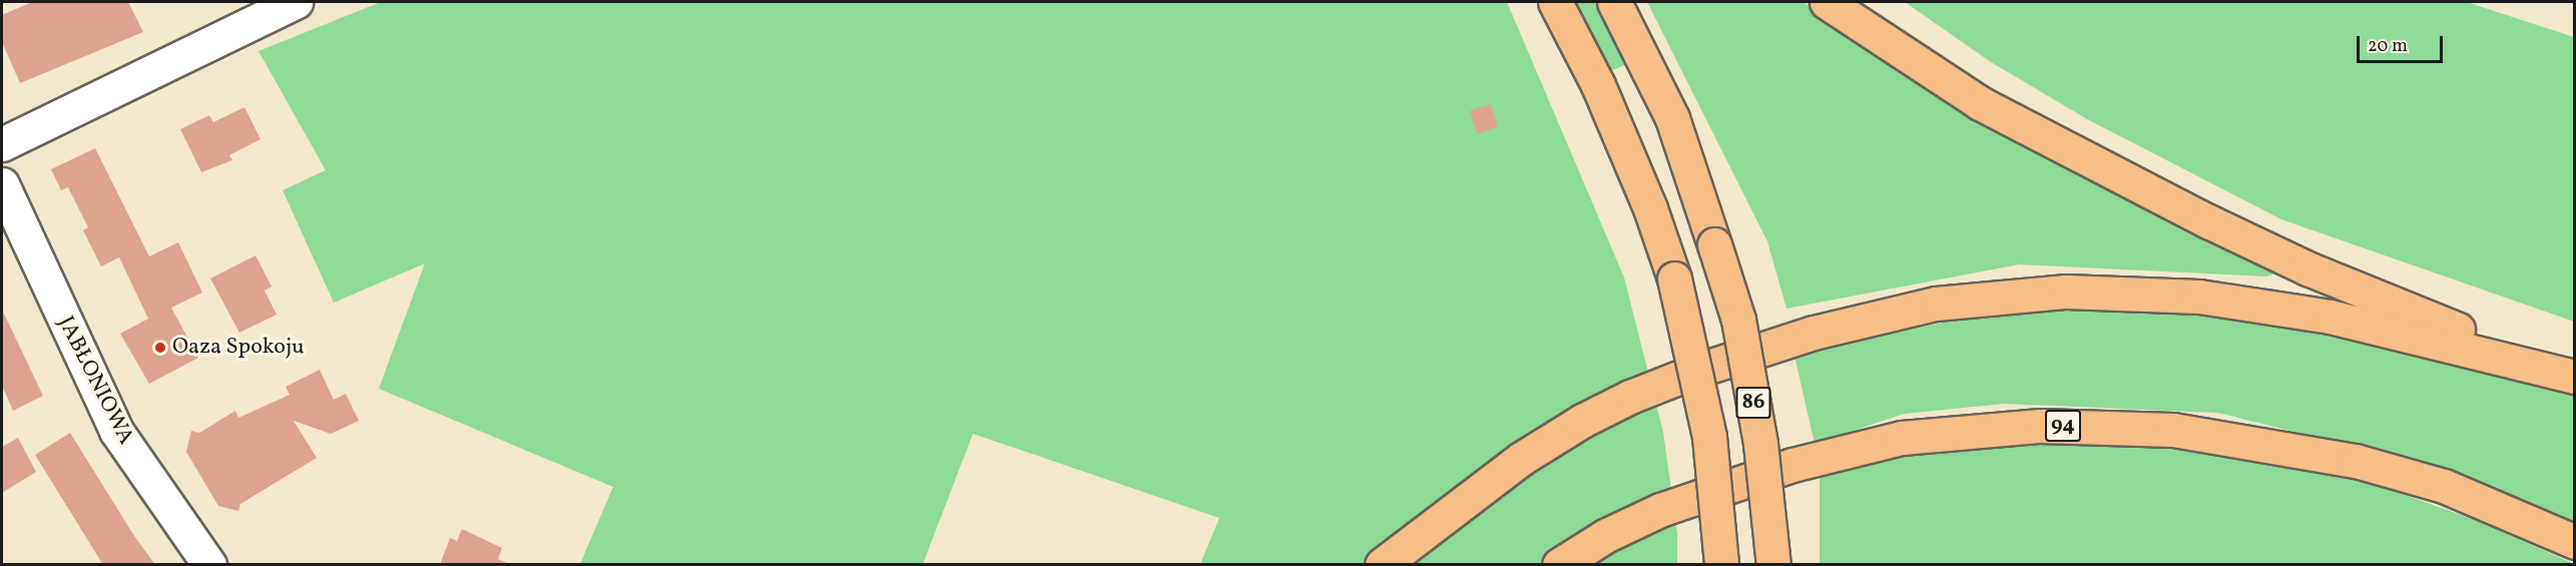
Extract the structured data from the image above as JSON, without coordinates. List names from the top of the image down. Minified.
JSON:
{"streets":{"main road":["86","94"],"street":["JABŁONIOWA"]},"places":["Oaza Spokoju"],"scale_bar":"20 m"}
